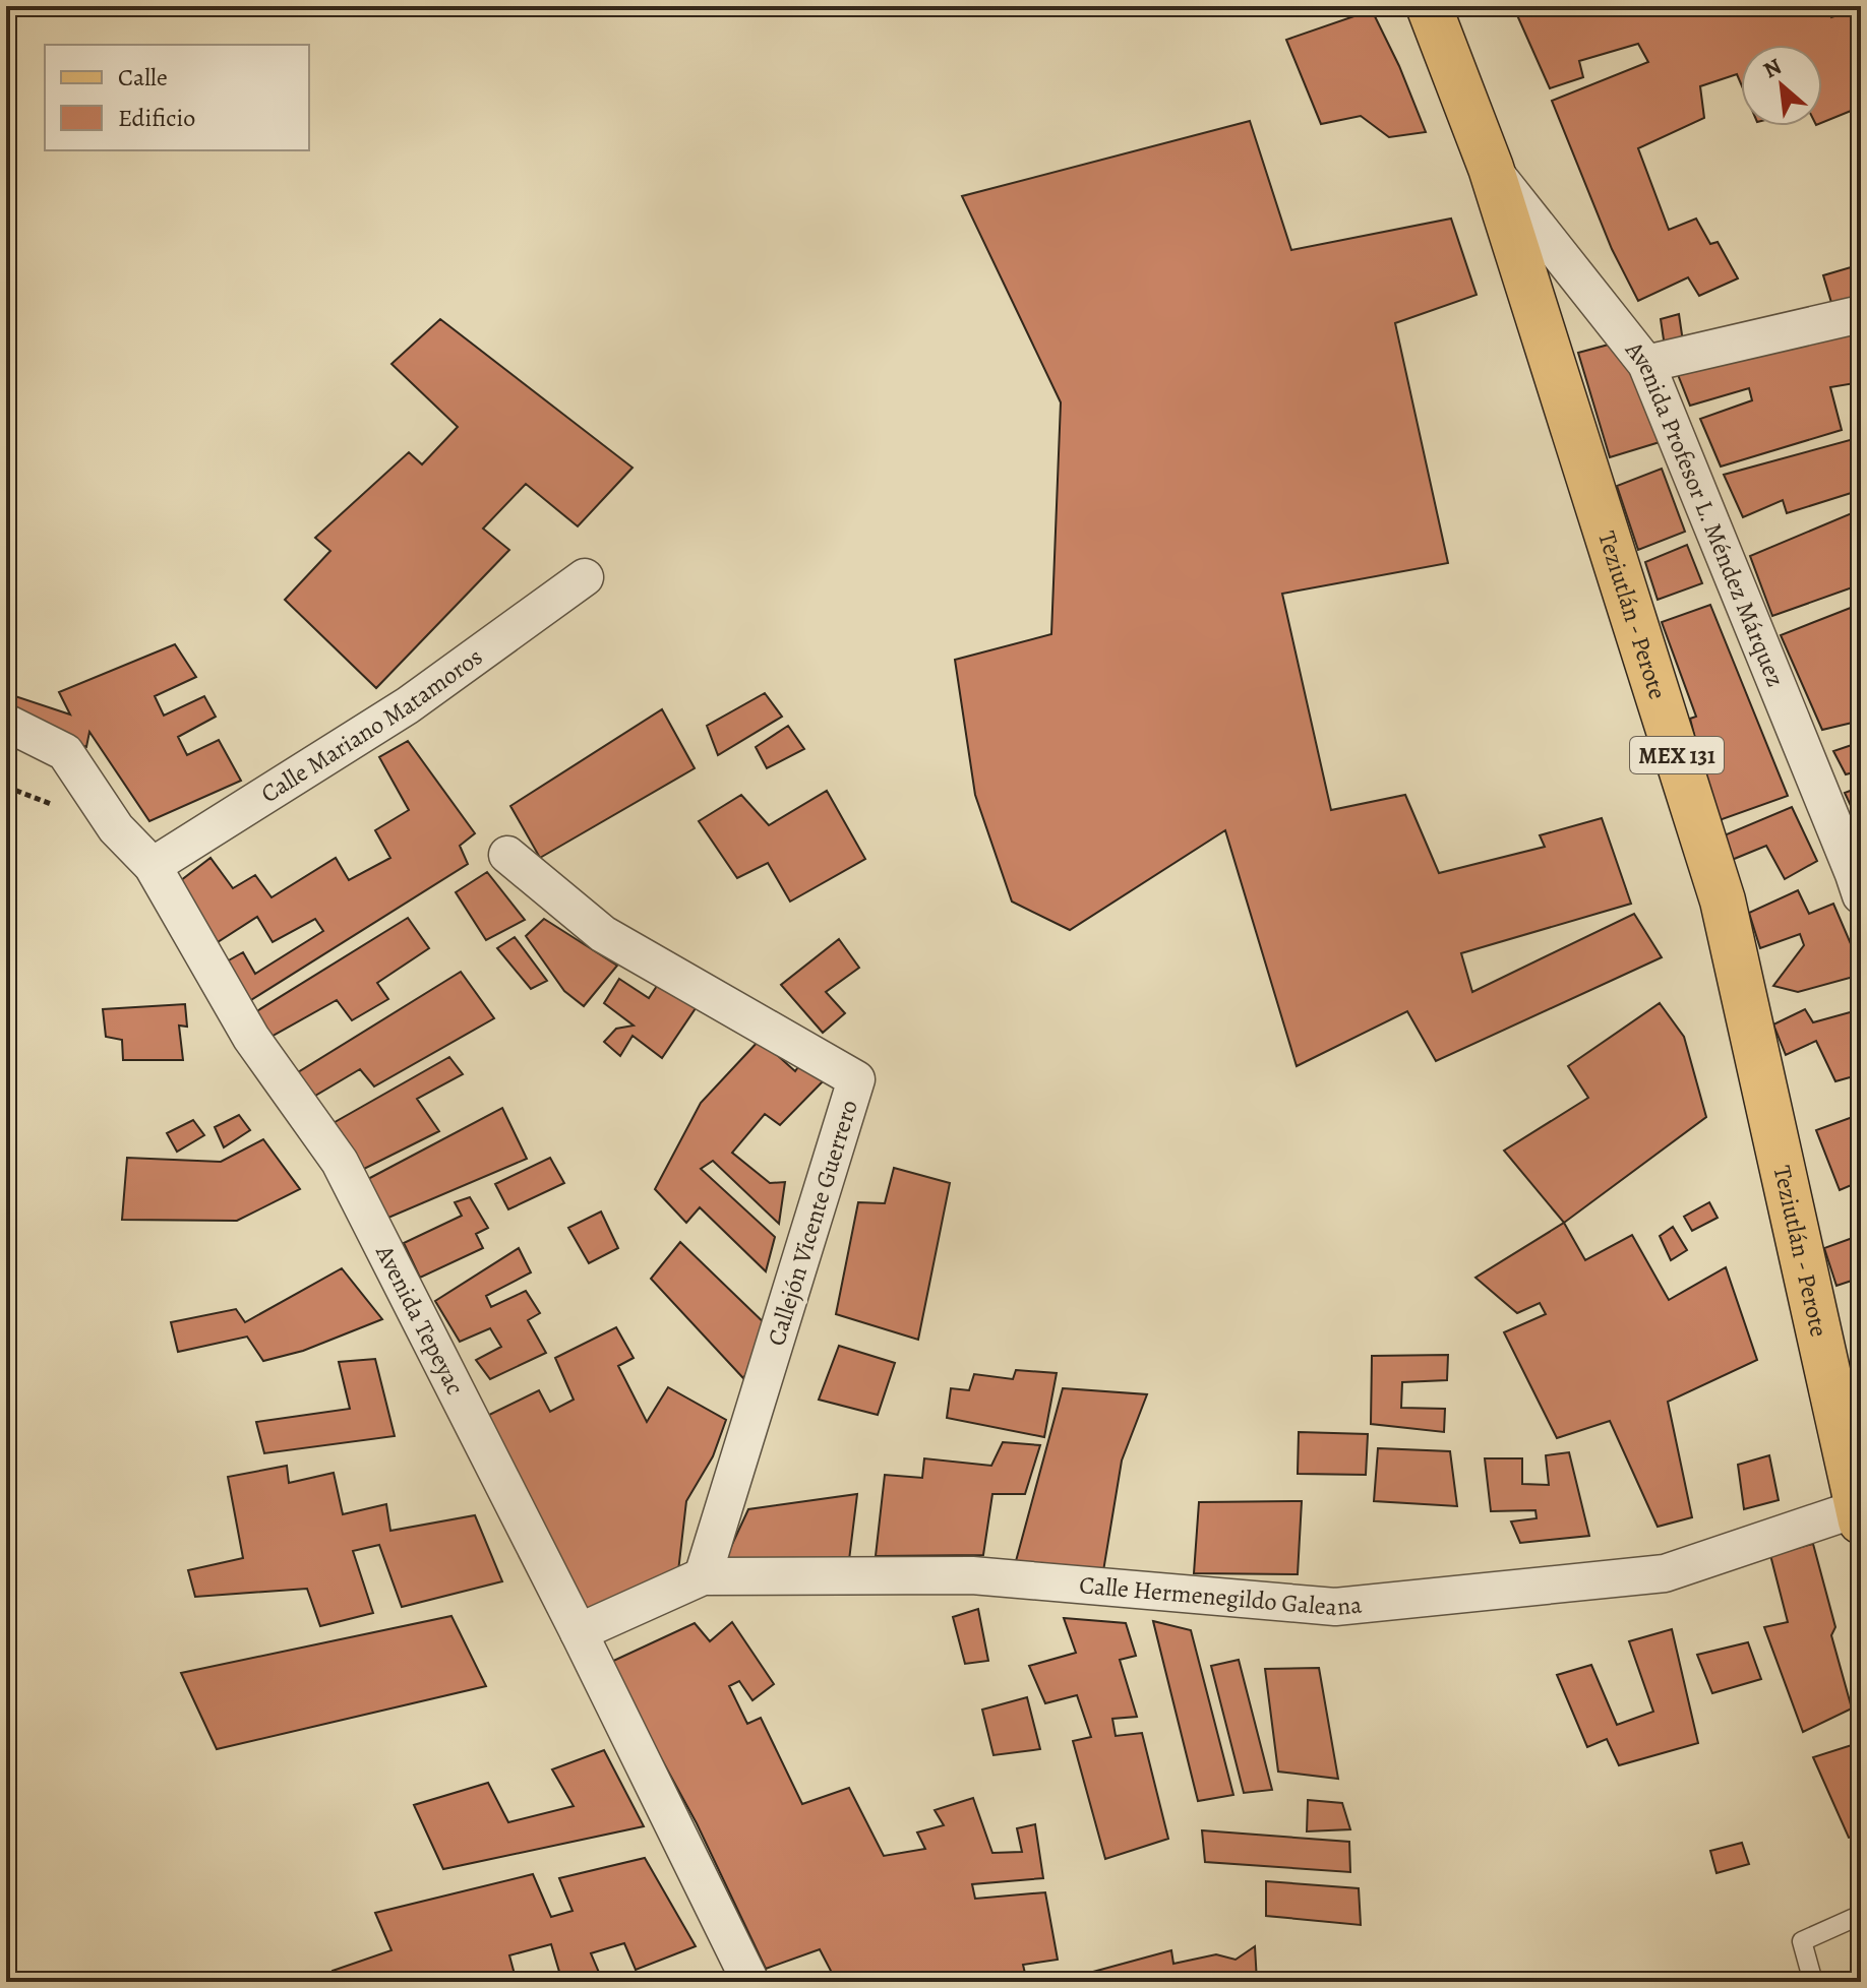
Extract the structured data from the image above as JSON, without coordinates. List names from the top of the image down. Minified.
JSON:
{"streets":{"main road":["Teziutlán - Perote","MEX 131"],"street":["Avenida Profesor L. Méndez Márquez","Calle Mariano Matamoros","Callejón Vicente Guerrero","Avenida Tepeyac","Calle Hermenegildo Galeana"]},"crossings":[["Avenida Profesor L. Méndez Márquez","Teziutlán - Perote"],["Teziutlán - Perote","Calle Hermenegildo Galeana"],["Calle Mariano Matamoros","Avenida Tepeyac"],["Callejón Vicente Guerrero","Calle Hermenegildo Galeana"],["Avenida Tepeyac","Calle Hermenegildo Galeana"]],"legend":["Calle","Edificio"],"north":"top left"}
